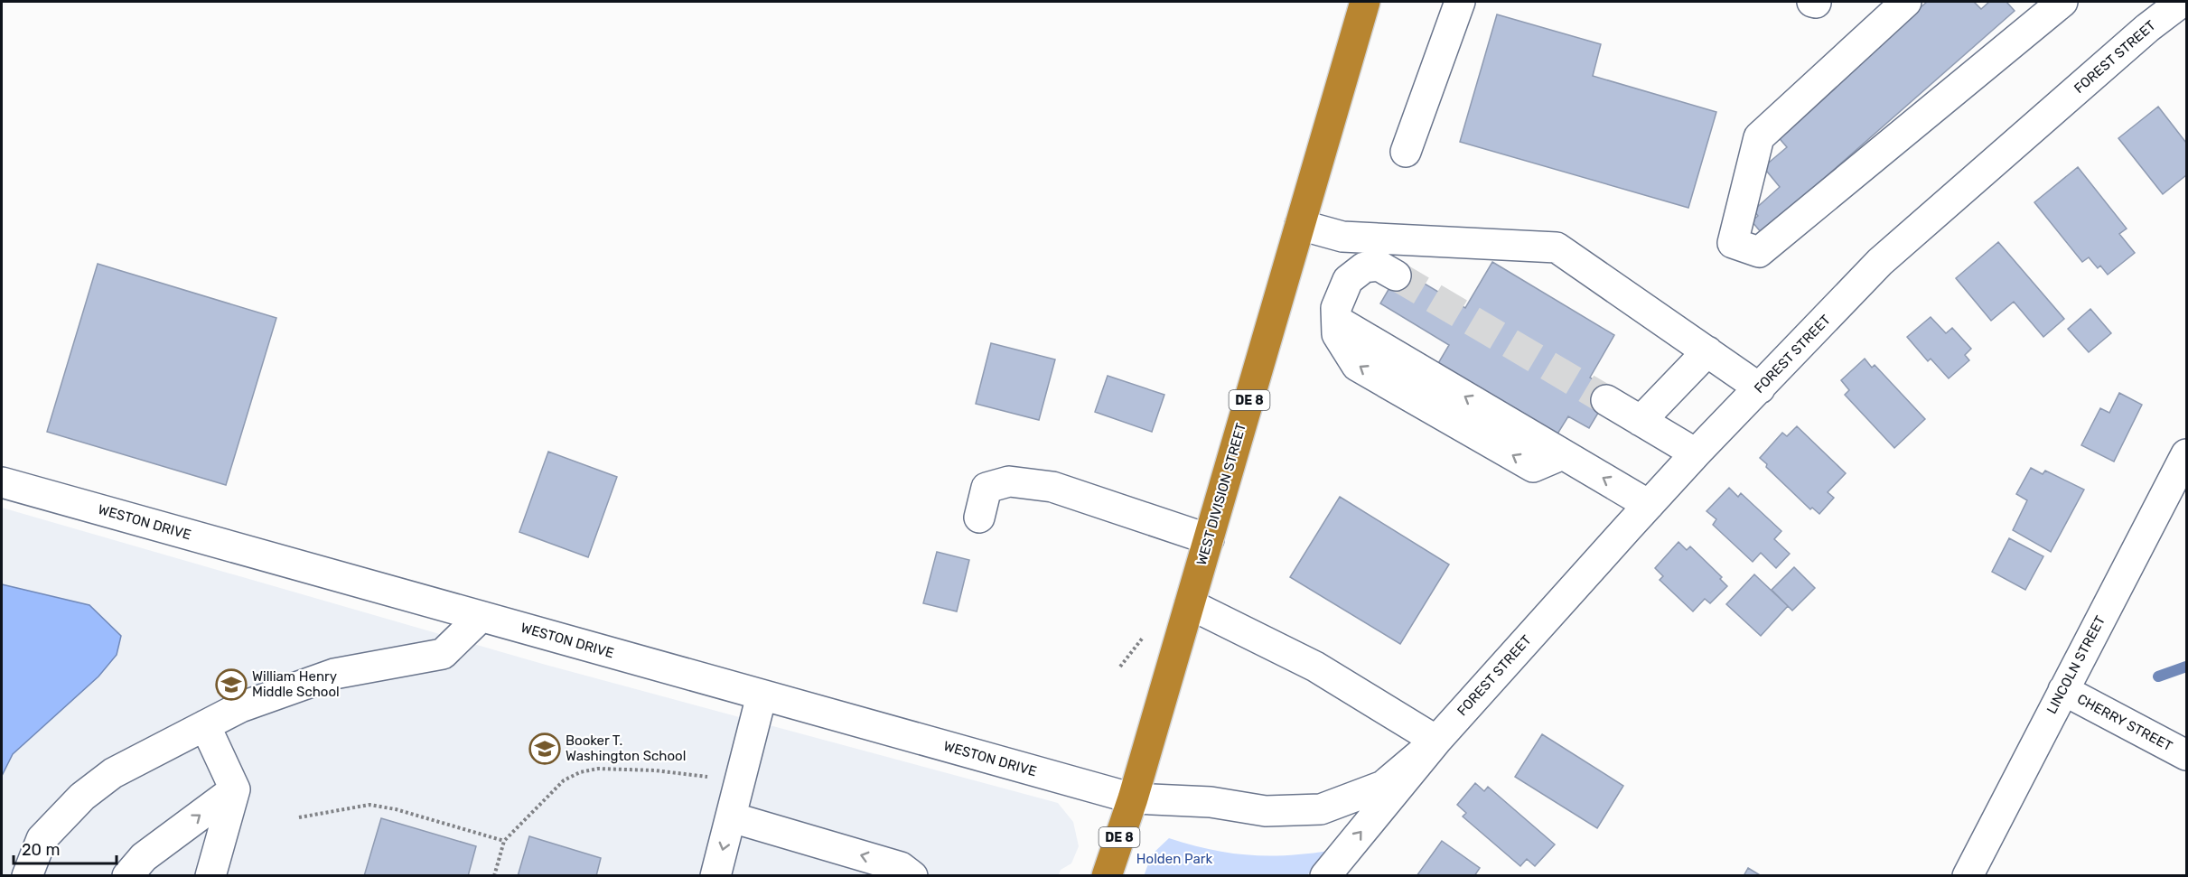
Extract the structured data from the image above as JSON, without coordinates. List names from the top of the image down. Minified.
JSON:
{"streets":{"highway":["DE 8","WEST DIVISION STREET"],"street":["FOREST STREET","WESTON DRIVE","LINCOLN STREET","CHERRY STREET"]},"crossings":[["FOREST STREET","DE 8"],["FOREST STREET","WEST DIVISION STREET"],["FOREST STREET","WESTON DRIVE"],["DE 8","WEST DIVISION STREET"],["DE 8","WESTON DRIVE"],["WEST DIVISION STREET","WESTON DRIVE"],["LINCOLN STREET","CHERRY STREET"]],"parks":["Holden Park"],"places":{"school or university":["William Henry Middle School","Booker T. Washington School"]},"scale_bar":"20 m"}
